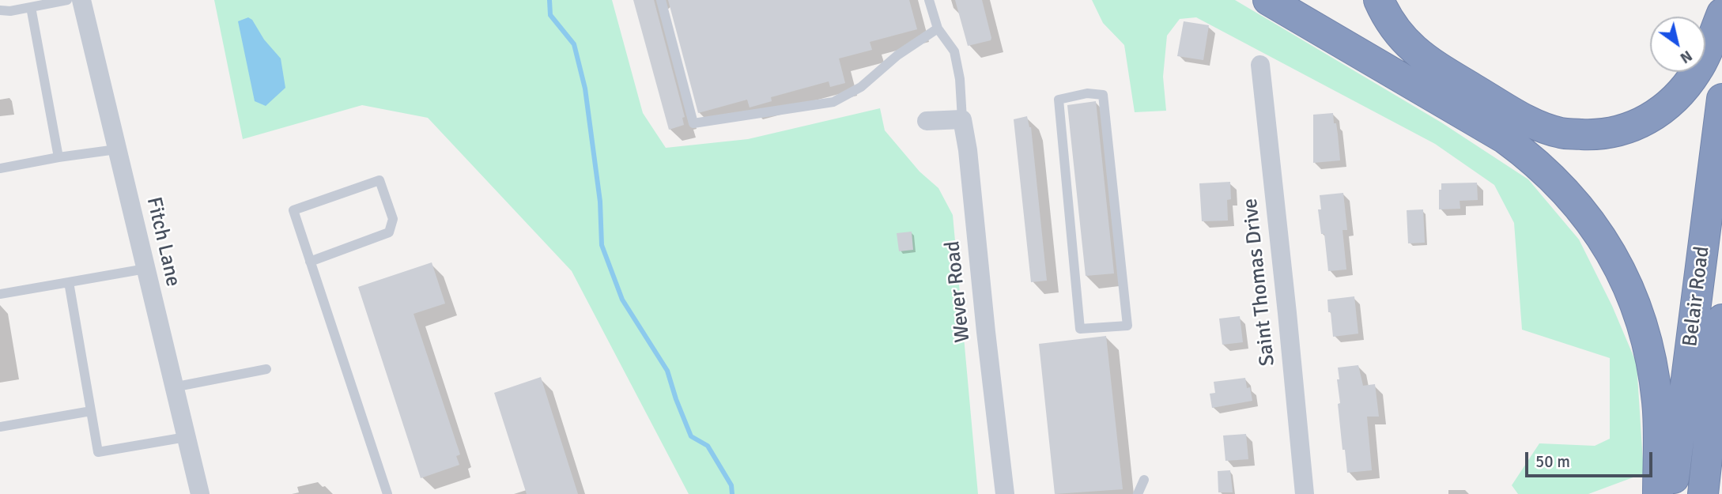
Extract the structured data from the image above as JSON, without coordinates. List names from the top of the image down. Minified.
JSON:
{"streets":{"highway":["Belair Road"],"street":["Fitch Lane","Saint Thomas Drive","Wever Road"]},"scale_bar":"50 m","north":"bottom right"}
